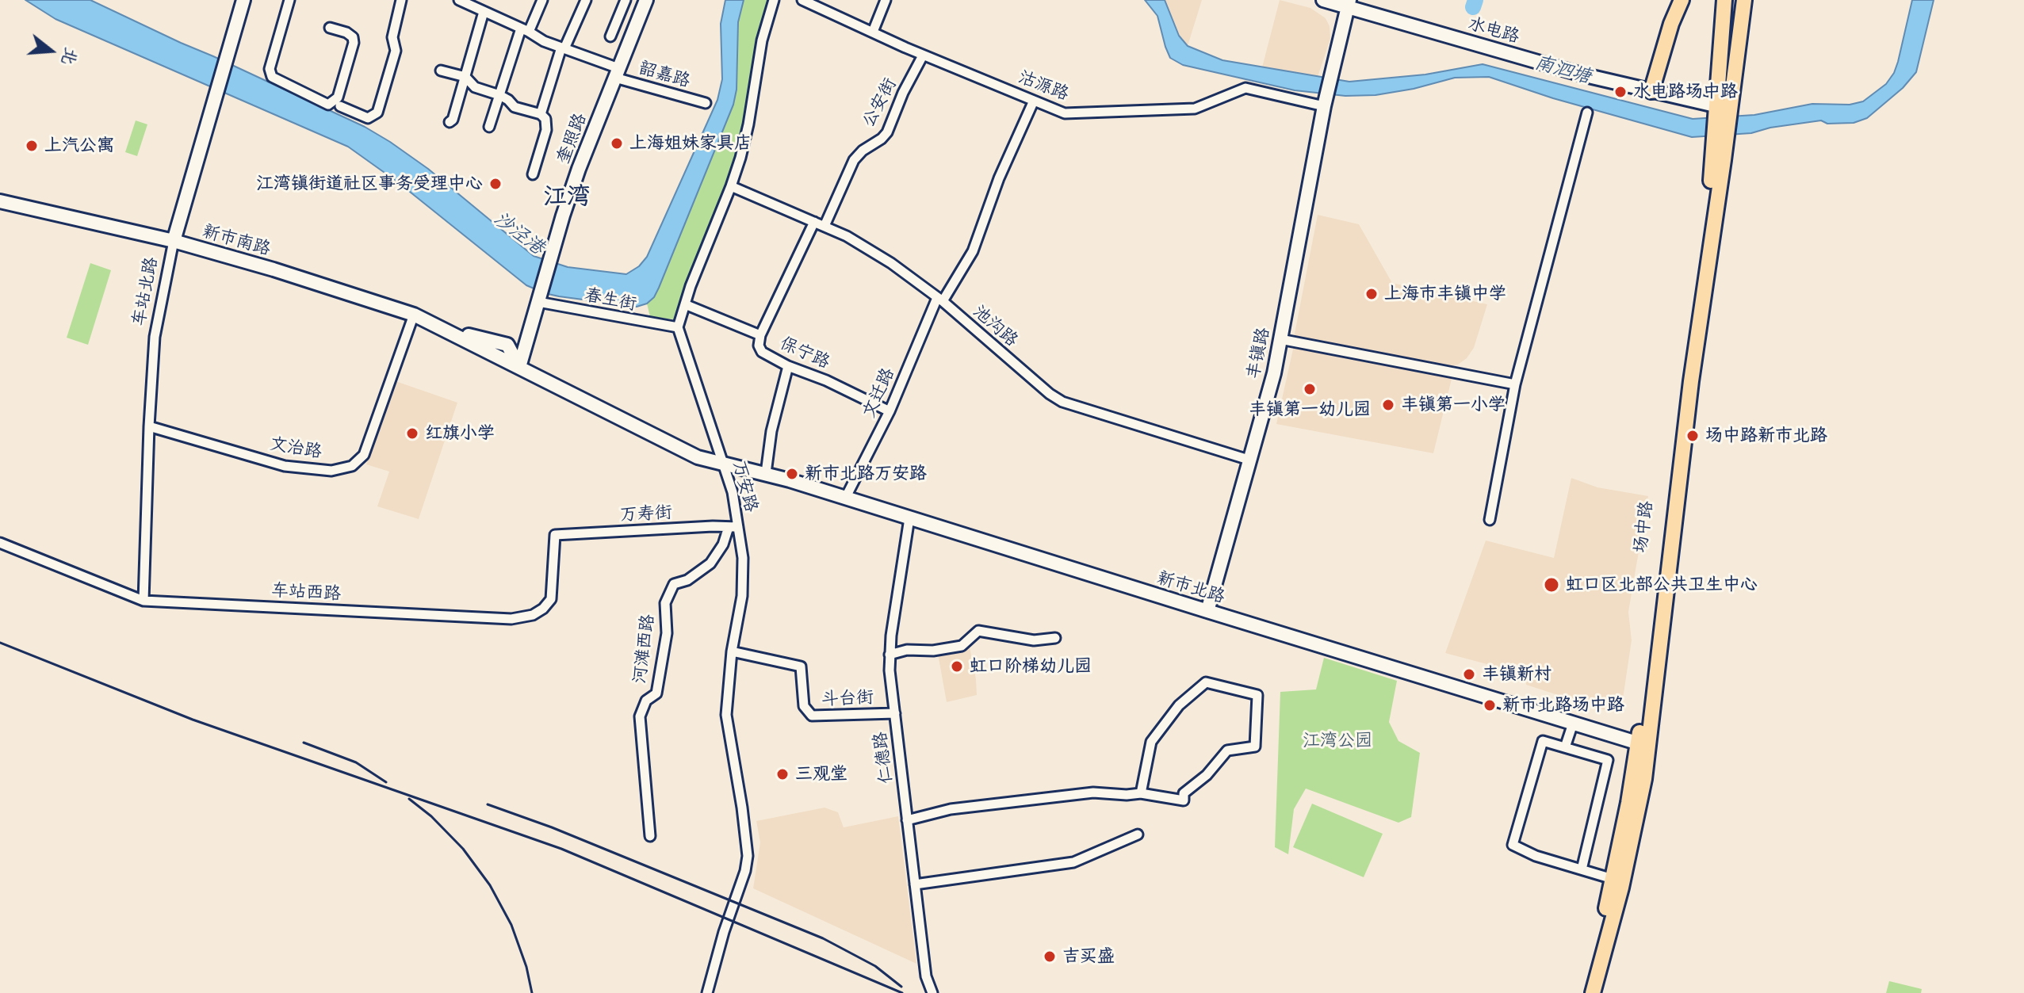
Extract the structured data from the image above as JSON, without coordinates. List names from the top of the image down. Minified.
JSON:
{"streets":{"main road":["场中路"],"street":["水电路","韶嘉路","沽源路","公安街","奎照路","新市南路","车站北路","春生街","池沟路","保宁路","丰镇路","文迁路","文治路","万安路","万寿街","新市北路","车站西路","河滩西路","斗台街","仁德路"]},"crossings":[["水电路","丰镇路"],["水电路","场中路"],["韶嘉路","奎照路"],["沽源路","公安街"],["沽源路","丰镇路"],["沽源路","文迁路"],["公安街","池沟路"],["奎照路","新市南路"],["奎照路","春生街"],["新市南路","车站北路"],["新市南路","文治路"],["新市南路","万安路"],["新市南路","新市北路"],["车站北路","文治路"],["车站北路","车站西路"],["春生街","万安路"],["池沟路","丰镇路"],["池沟路","文迁路"],["保宁路","文迁路"],["丰镇路","新市北路"],["文迁路","新市北路"],["万安路","万寿街"],["万安路","新市北路"],["万安路","河滩西路"],["万安路","斗台街"],["万寿街","车站西路"],["万寿街","河滩西路"],["场中路","新市北路"],["新市北路","仁德路"],["斗台街","仁德路"]],"districts":["江湾"],"water":["南泗塘","沙泾港"],"parks":["江湾公园"],"places":["水电路场中路","上海姐妹家具店","上汽公寓","江湾镇街道社区事务受理中心","上海市丰镇中学","丰镇第一幼儿园","丰镇第一小学","红旗小学","场中路新市北路","新市北路万安路","虹口区北部公共卫生中心","虹口阶梯幼儿园","丰镇新村","新市北路场中路","三观堂","吉买盛"],"north":"right"}
